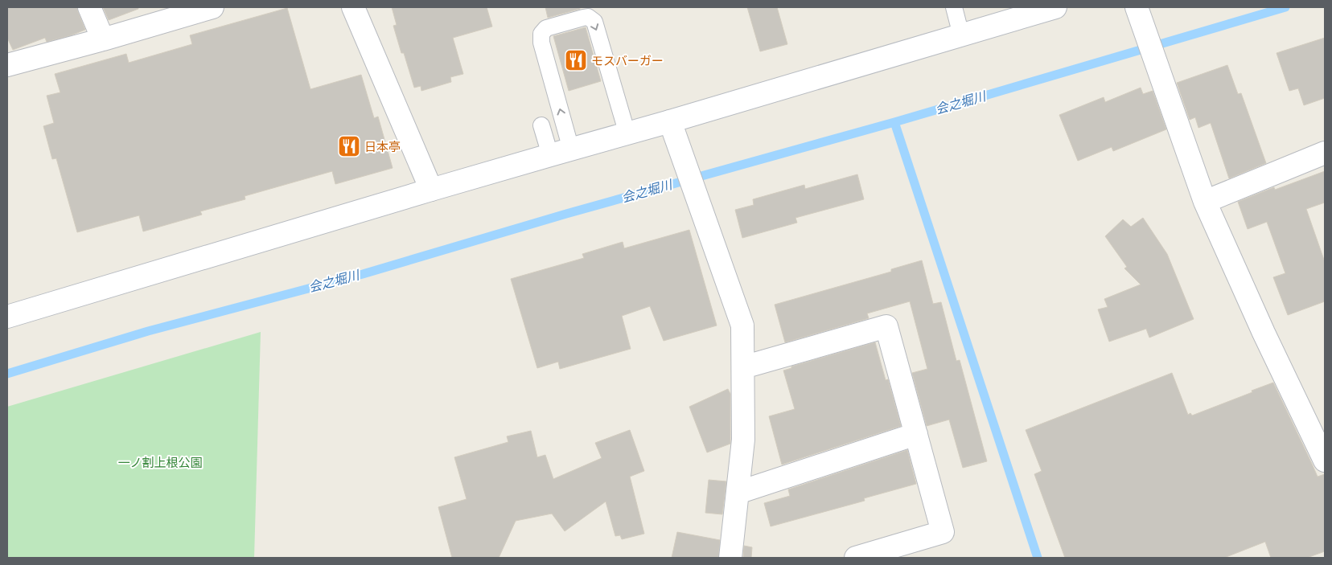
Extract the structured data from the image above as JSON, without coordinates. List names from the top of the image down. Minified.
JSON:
{"water":["会之堀川"],"parks":["一ノ割上根公園"],"places":{"restaurant":["モスバーガー","日本亭"]}}
